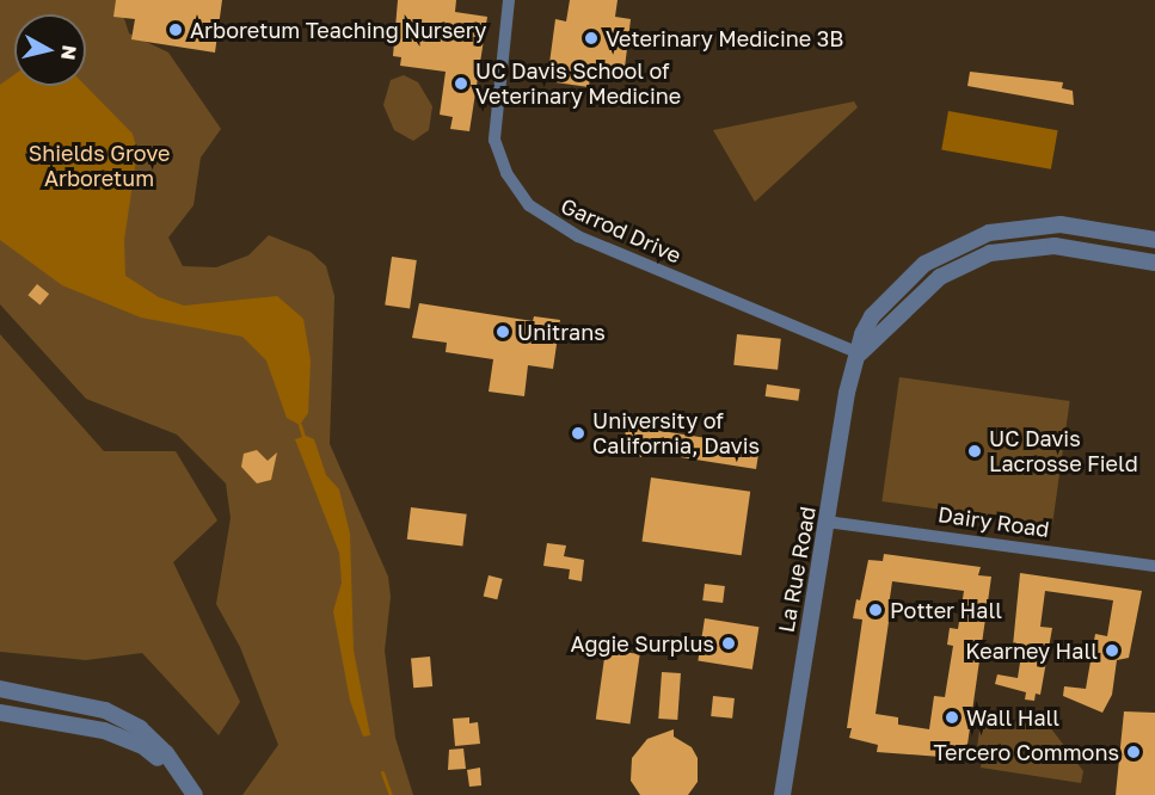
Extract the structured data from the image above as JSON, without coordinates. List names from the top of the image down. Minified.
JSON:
{"streets":{"street":["Garrod Drive","Dairy Road","La Rue Road"]},"crossings":[["Garrod Drive","La Rue Road"],["Dairy Road","La Rue Road"]],"parks":["Shields Grove Arboretum"],"places":["Arboretum Teaching Nursery","Veterinary Medicine 3B","UC Davis School of Veterinary Medicine","Unitrans","University of California, Davis","UC Davis Lacrosse Field","Potter Hall","Aggie Surplus","Kearney Hall","Wall Hall","Tercero Commons"],"north":"right"}
